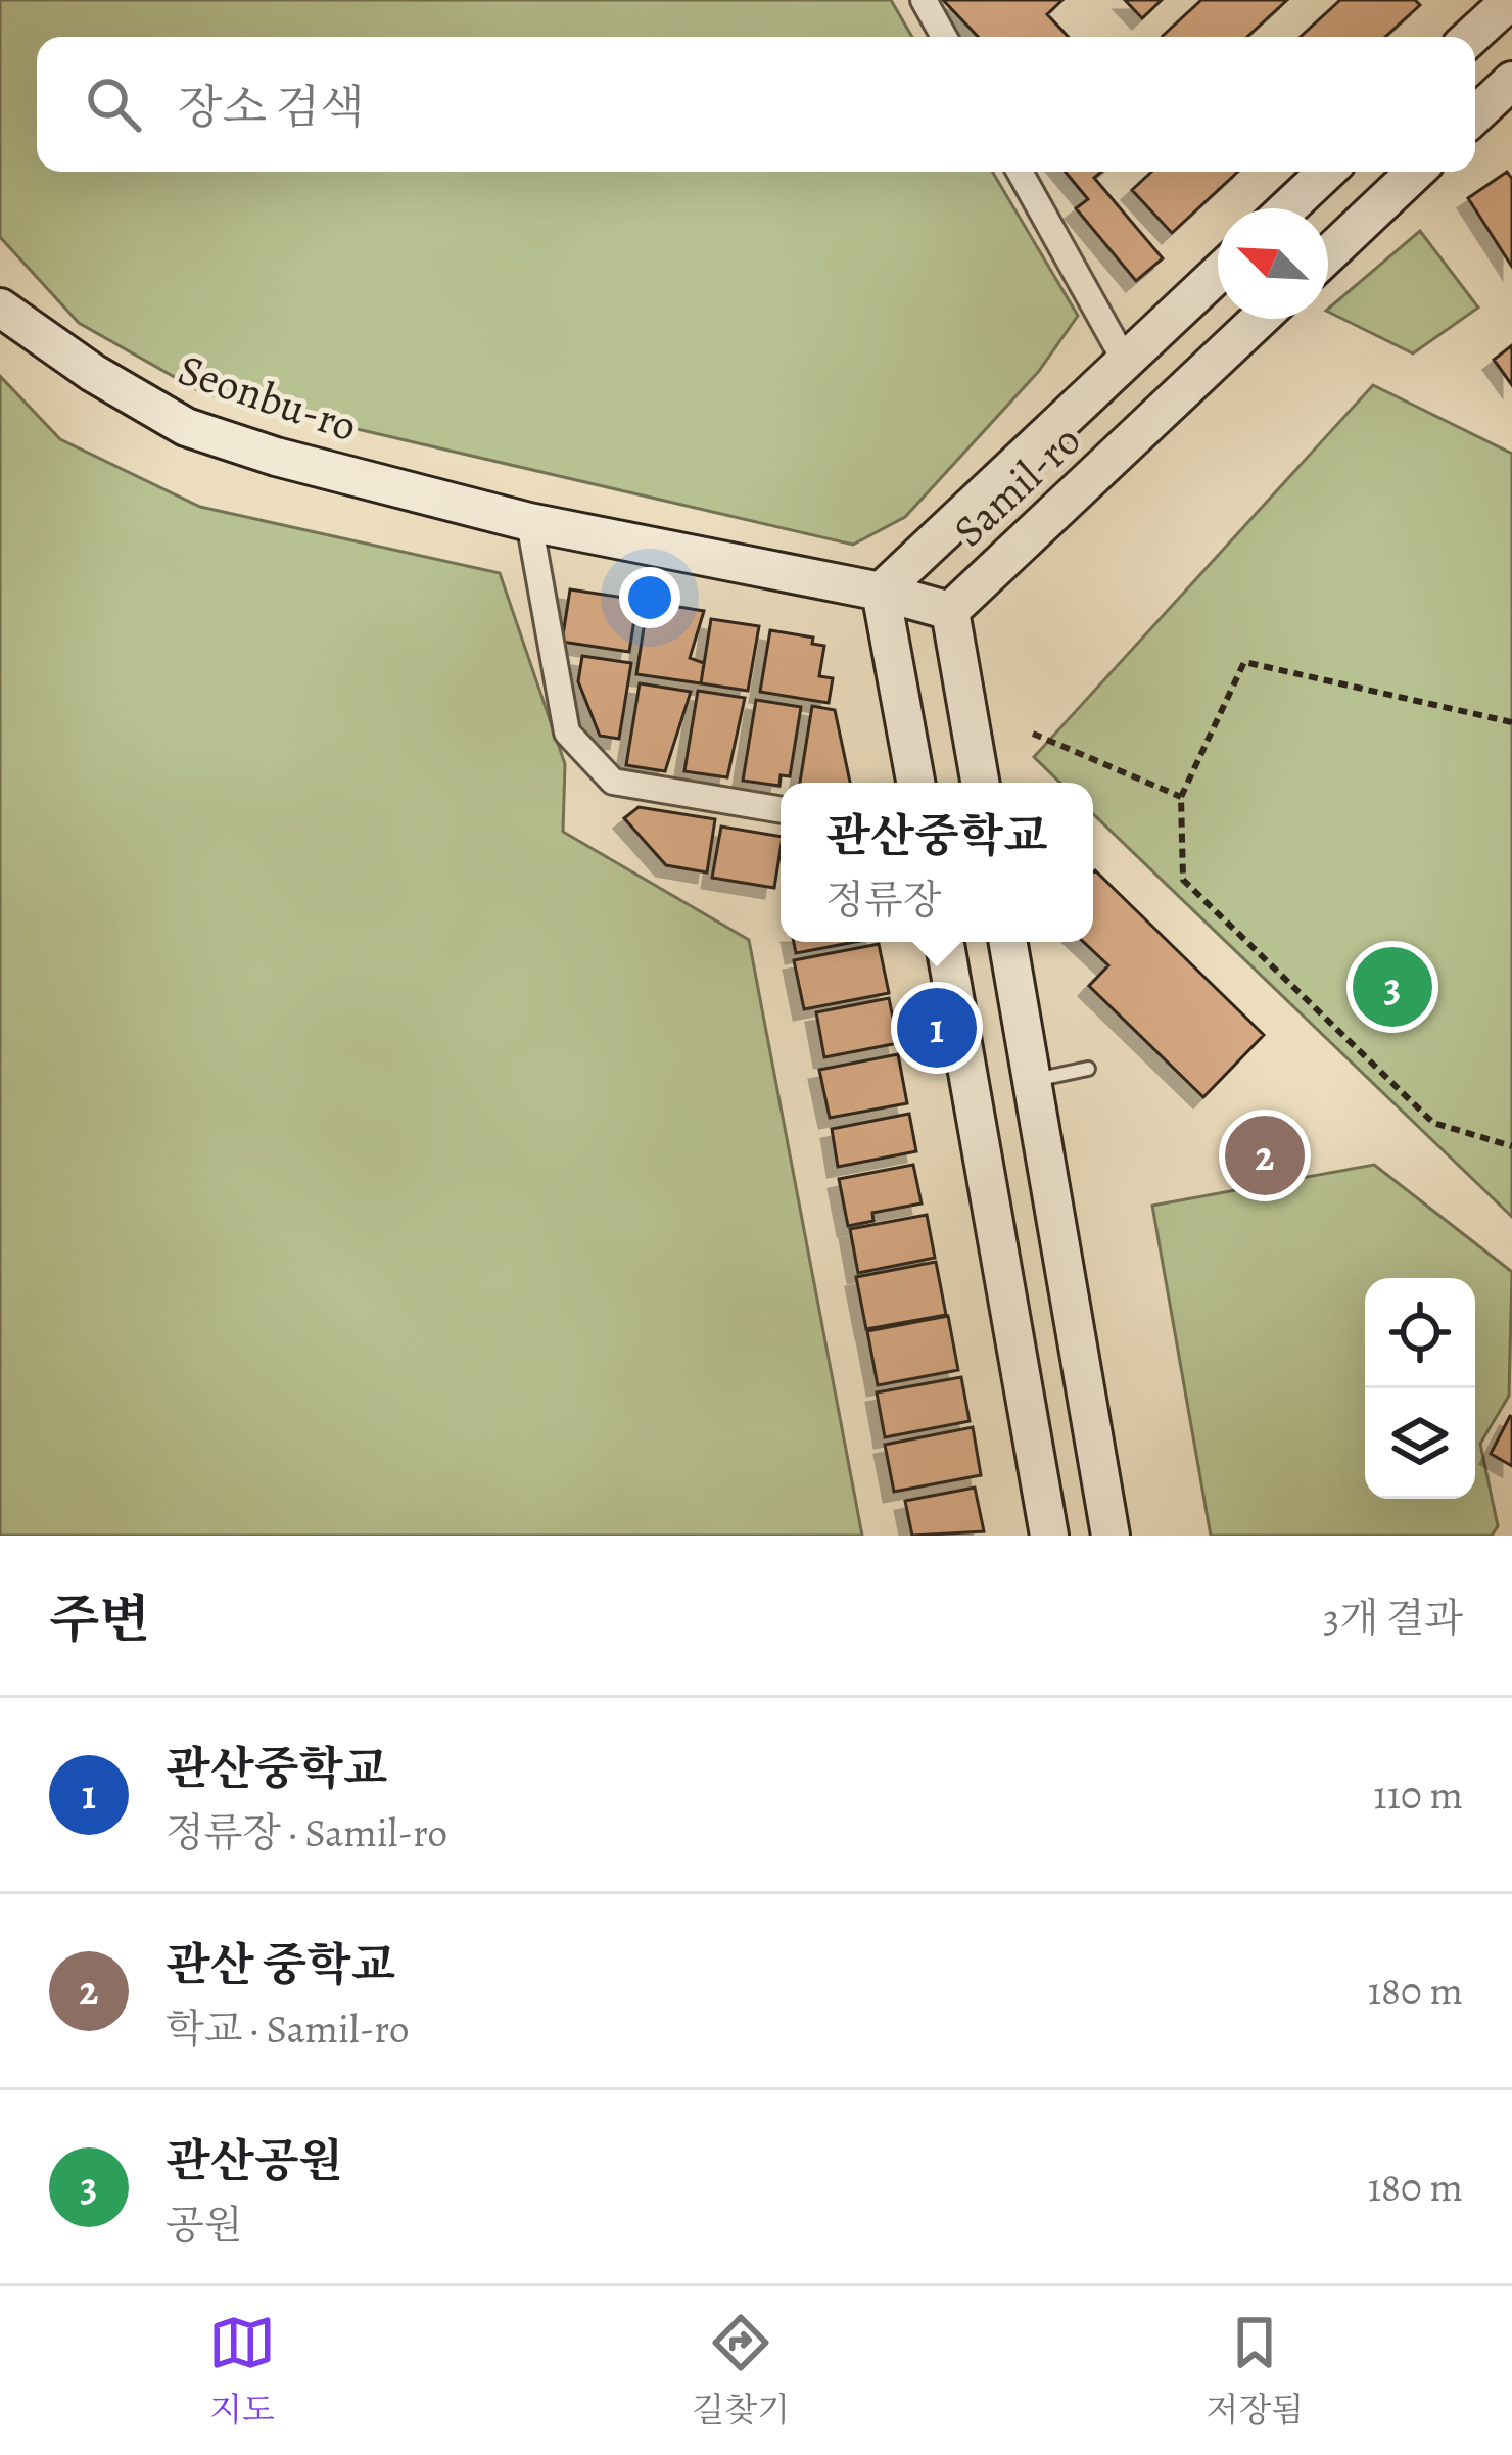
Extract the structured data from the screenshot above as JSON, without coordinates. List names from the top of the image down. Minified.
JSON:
{"streets":{"street":["Seonbu-ro","Samil-ro"]},"crossings":[["Seonbu-ro","Samil-ro"]],"north":"top left","page":{"search":"장소 검색","popup":["관산중학교","정류장"],"pins":["3","1","2"],"heading":["주변","3개 결과"],"list":[{"mark":"1","name":"관산중학교","note":"정류장 · Samil-ro","value":"110 m"},{"mark":"2","name":"관산 중학교","note":"학교 · Samil-ro","value":"180 m"},{"mark":"3","name":"관산공원","note":"공원","value":"180 m"}],"nav":["지도","길찾기","저장됨"]}}
